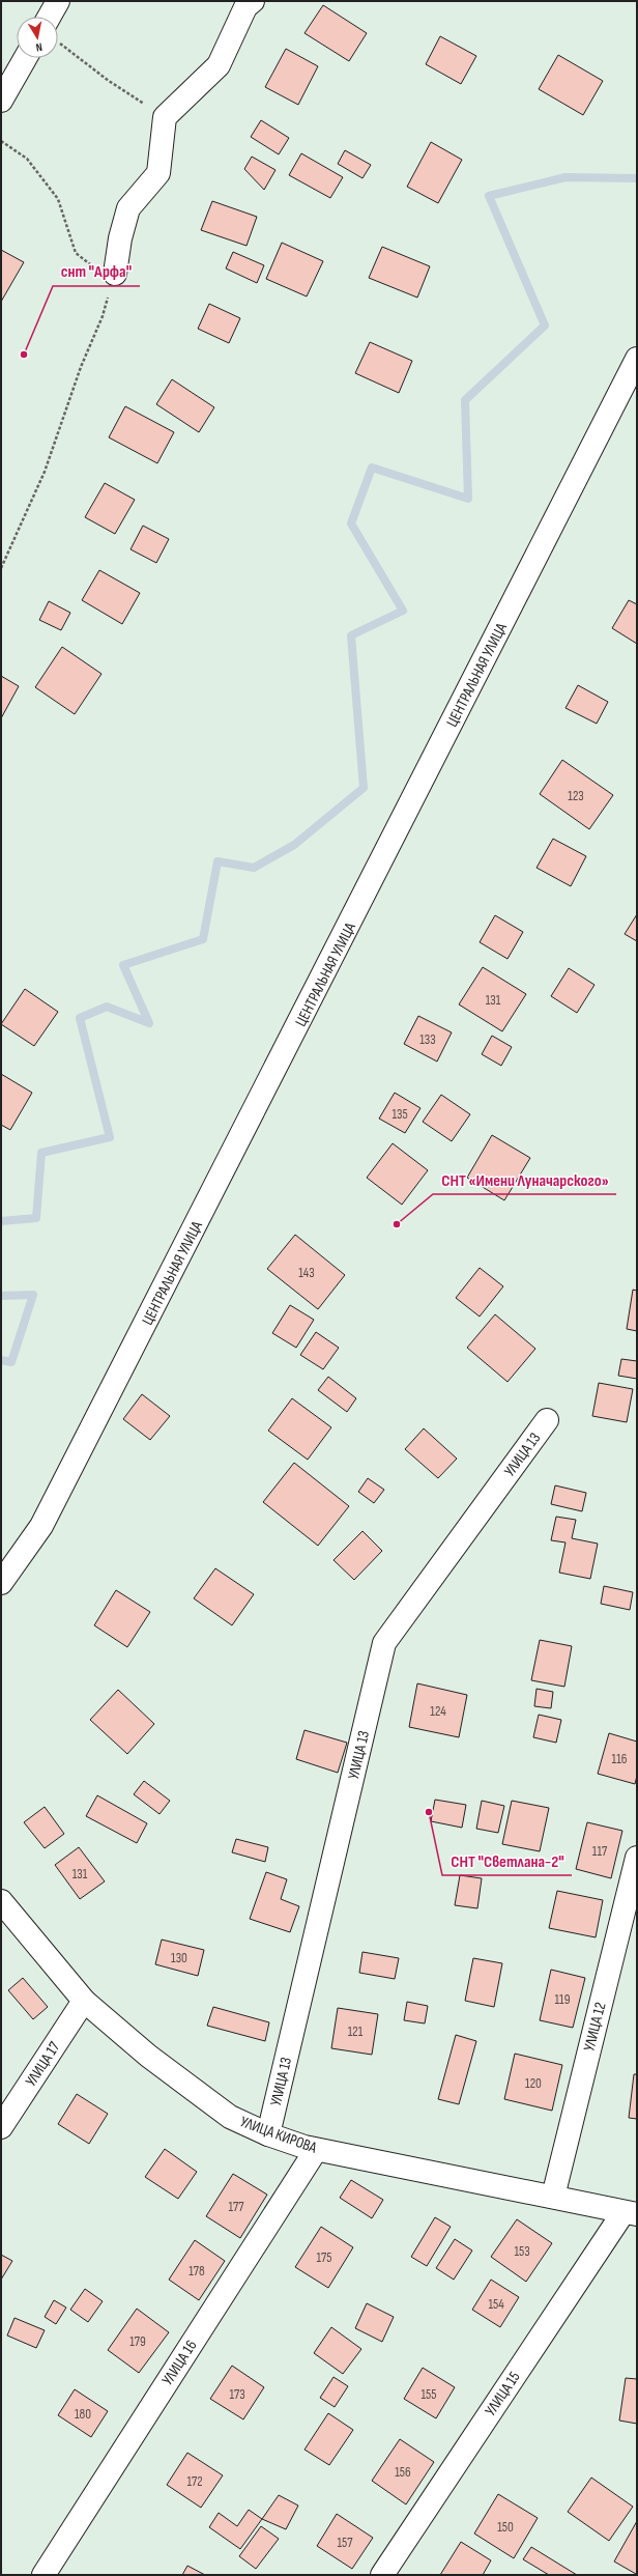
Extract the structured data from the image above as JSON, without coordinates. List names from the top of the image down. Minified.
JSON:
{"streets":{"street":["ЦЕНТРАЛЬНАЯ УЛИЦА","УЛИЦА 13","УЛИЦА 12","УЛИЦА 17","УЛИЦА КИРОВА","УЛИЦА 16","УЛИЦА 15"]},"crossings":[["УЛИЦА 13","УЛИЦА КИРОВА"],["УЛИЦА 12","УЛИЦА КИРОВА"],["УЛИЦА 17","УЛИЦА КИРОВА"],["УЛИЦА КИРОВА","УЛИЦА 16"],["УЛИЦА КИРОВА","УЛИЦА 15"]],"places":["снт \"Арфа\"","СНТ «Имени Луначарского»","СНТ \"Светлана-2\""],"house_numbers":["123","131","133","135","143","124","116","117","131","130","119","121","120","177","153","175","178","154","179","173","155","180","156","172","150","157"],"north":"bottom"}
